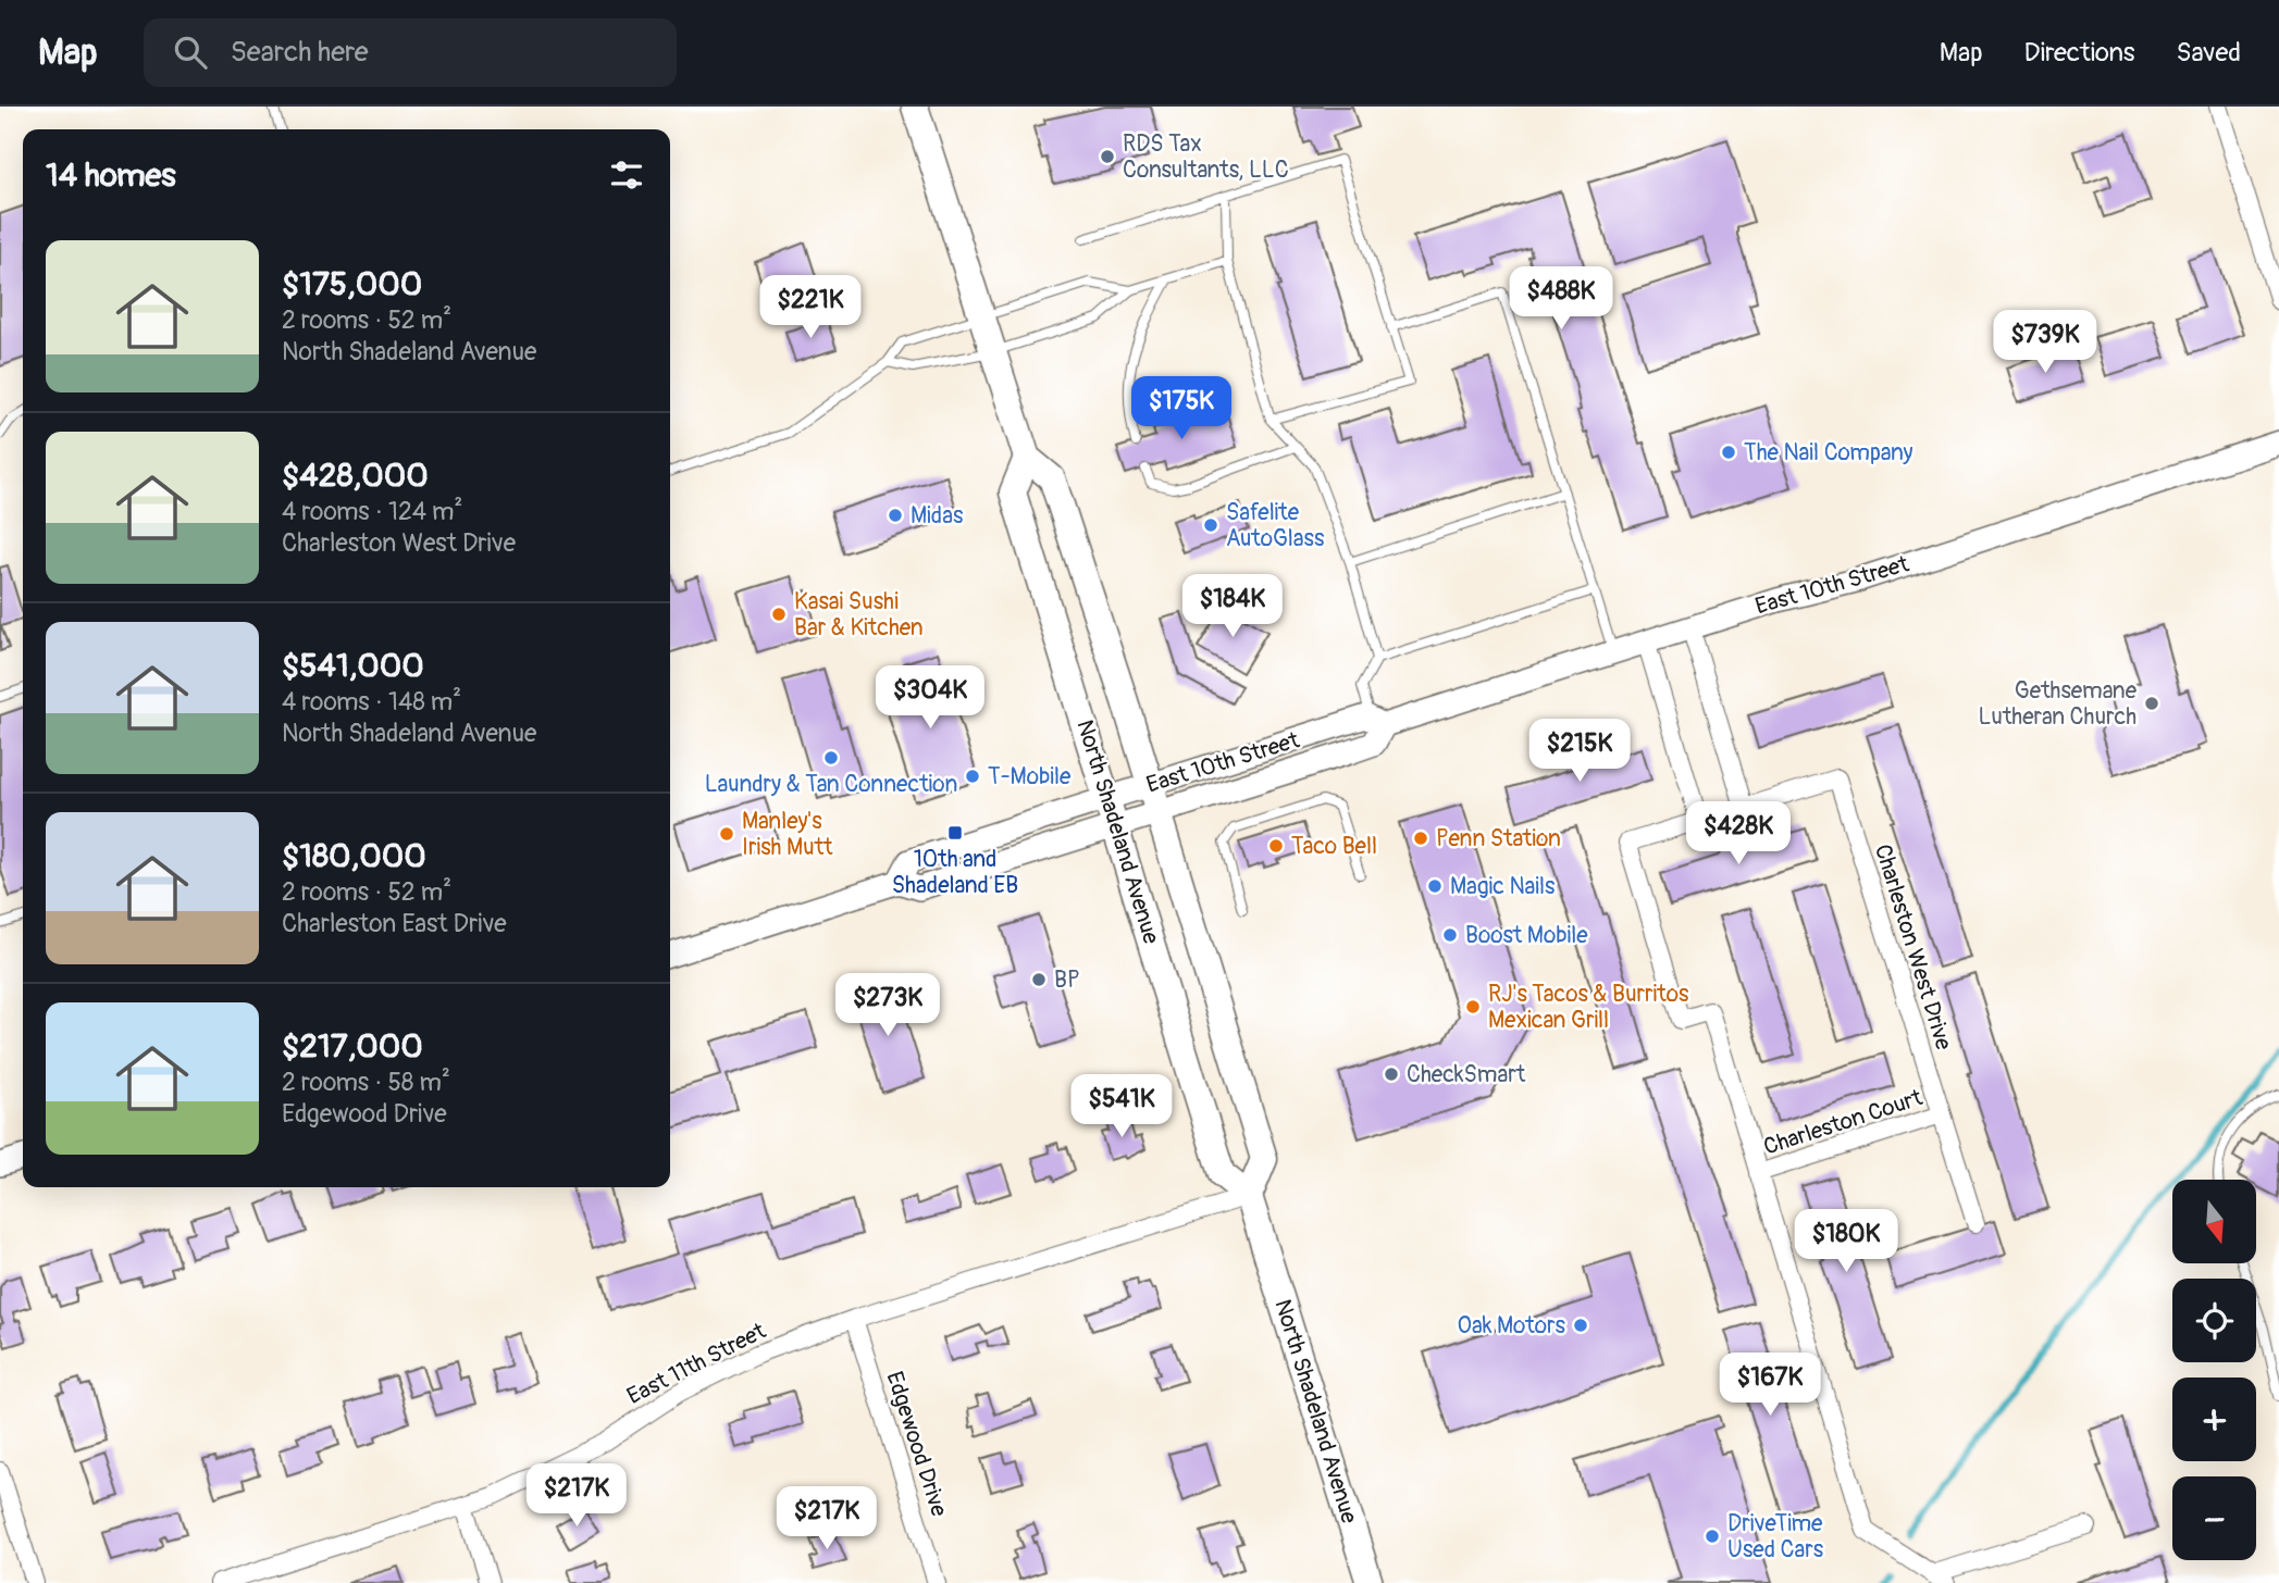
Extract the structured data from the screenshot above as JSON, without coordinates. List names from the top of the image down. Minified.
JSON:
{"streets":{"main road":["East 10th Street","North Shadeland Avenue"],"street":["Charleston West Drive","Charleston Court","East 11th Street","Edgewood Drive"]},"crossings":[["East 10th Street","North Shadeland Avenue"],["North Shadeland Avenue","East 11th Street"],["Charleston West Drive","Charleston Court"],["East 11th Street","Edgewood Drive"]],"places":{"other":["RDS Tax Consultants, LLC","The Nail Company","Midas","Safelite AutoGlass","Kasai Sushi Bar & Kitchen","Gethsemane Lutheran Church","Laundry & Tan Connection","T-Mobile","Manley's Irish Mutt","Penn Station","Taco Bell","Magic Nails","Boost Mobile","BP","RJ's Tacos & Burritos Mexican Grill","CheckSmart","Oak Motors","DriveTime Used Cars"],"transit":["10th and Shadeland EB"]},"north":"bottom","page":{"header":"Map","search":"Search here","nav":["Map","Directions","Saved"],"heading":"14 homes","list":[{"name":"$175,000","note":"2 rooms · 52 m² · North Shadeland Avenue"},{"name":"$428,000","note":"4 rooms · 124 m² · Charleston West Drive"},{"name":"$541,000","note":"4 rooms · 148 m² · North Shadeland Avenue"},{"name":"$180,000","note":"2 rooms · 52 m² · Charleston East Drive"},{"name":"$217,000","note":"2 rooms · 58 m² · Edgewood Drive"}],"price":["$488K","$221K","$739K","$175K","$184K","$304K","$215K","$428K","$273K","$541K","$180K","$167K","$217K","$217K"],"map_buttons":["+","−"]}}
